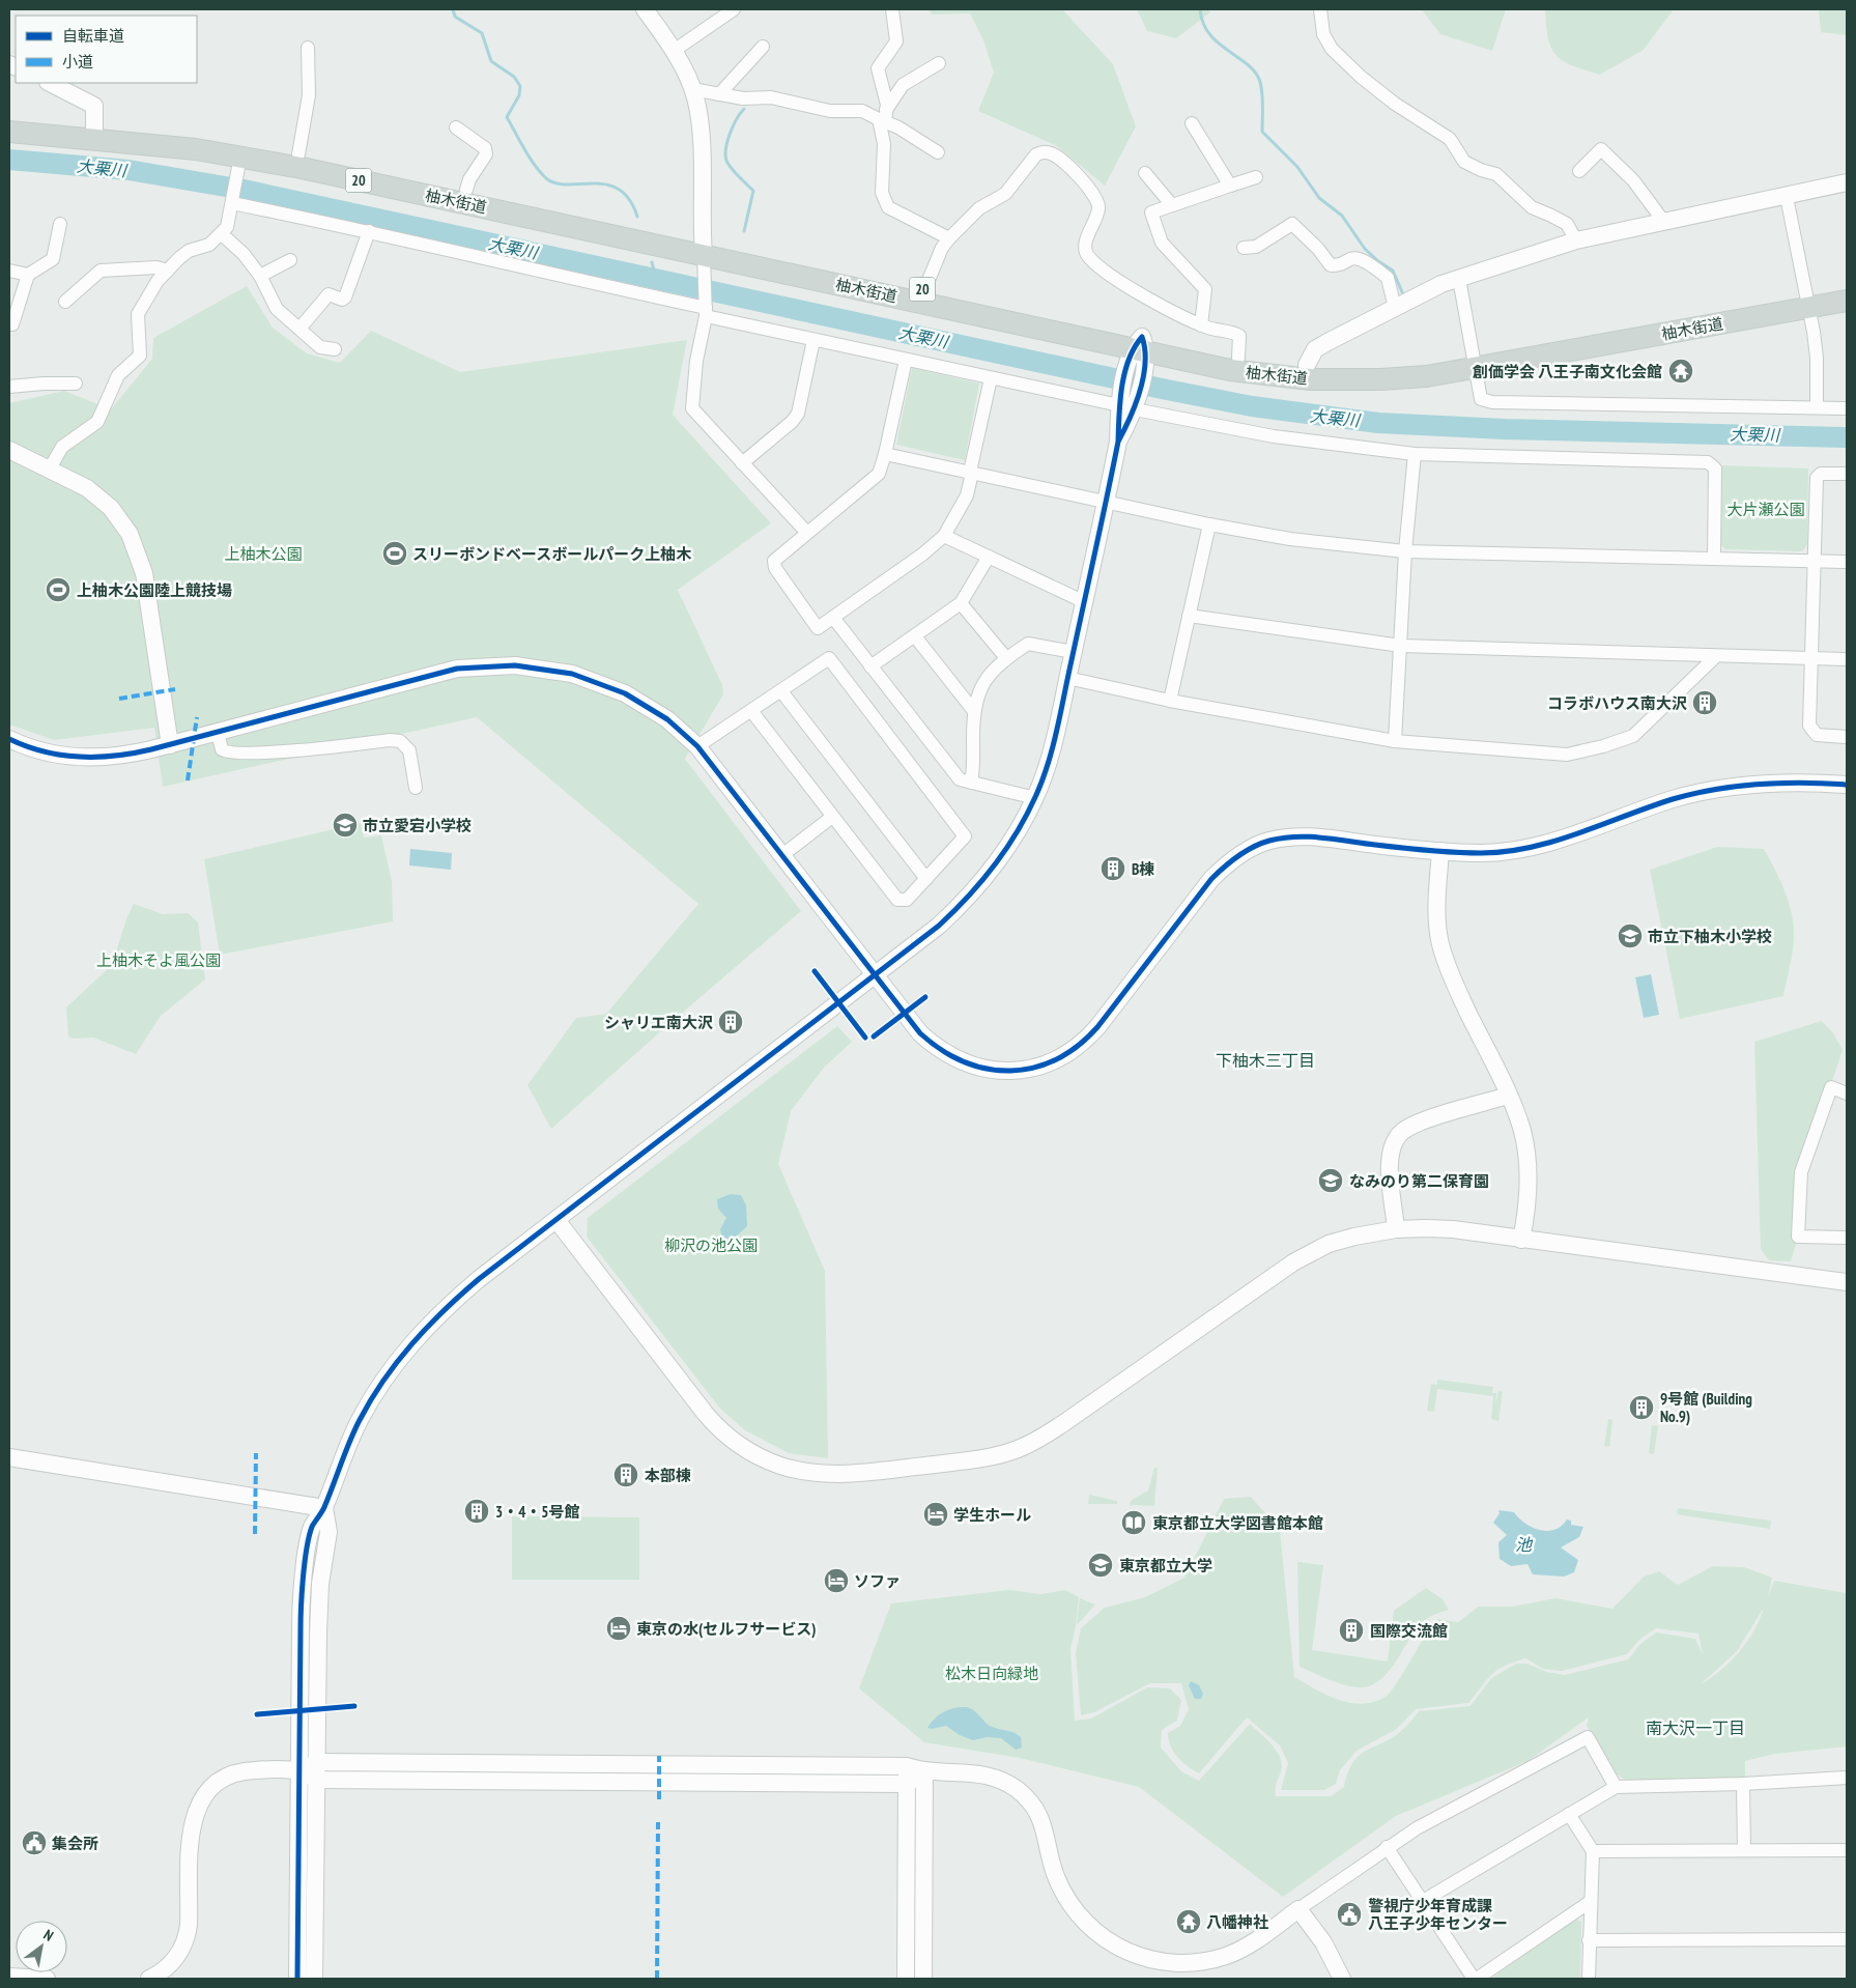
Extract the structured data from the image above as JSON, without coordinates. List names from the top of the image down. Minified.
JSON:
{"streets":{"main road":["20","柚木街道"]},"districts":["下柚木三丁目","南大沢一丁目"],"water":["大栗川","池"],"parks":["大片瀬公園","上柚木公園","上柚木そよ風公園","柳沢の池公園","松木日向緑地"],"places":{"temple":["創価学会 八王子南文化会館","八幡神社"],"sports":["スリーボンドベースボールパーク上柚木","上柚木公園陸上競技場"],"building":["コラボハウス南大沢","B棟","シャリエ南大沢","9号館 (Building No.9)","本部棟","3・4・5号館","国際交流館"],"school or university":["市立愛宕小学校","市立下柚木小学校","なみのり第二保育園","東京都立大学"],"hotel":["学生ホール","ソファ","東京の水(セルフサービス)"],"library":["東京都立大学図書館本館"],"public building":["集会所","警視庁少年育成課 八王子少年センター"]},"legend":["自転車道","小道"],"north":"top right"}
